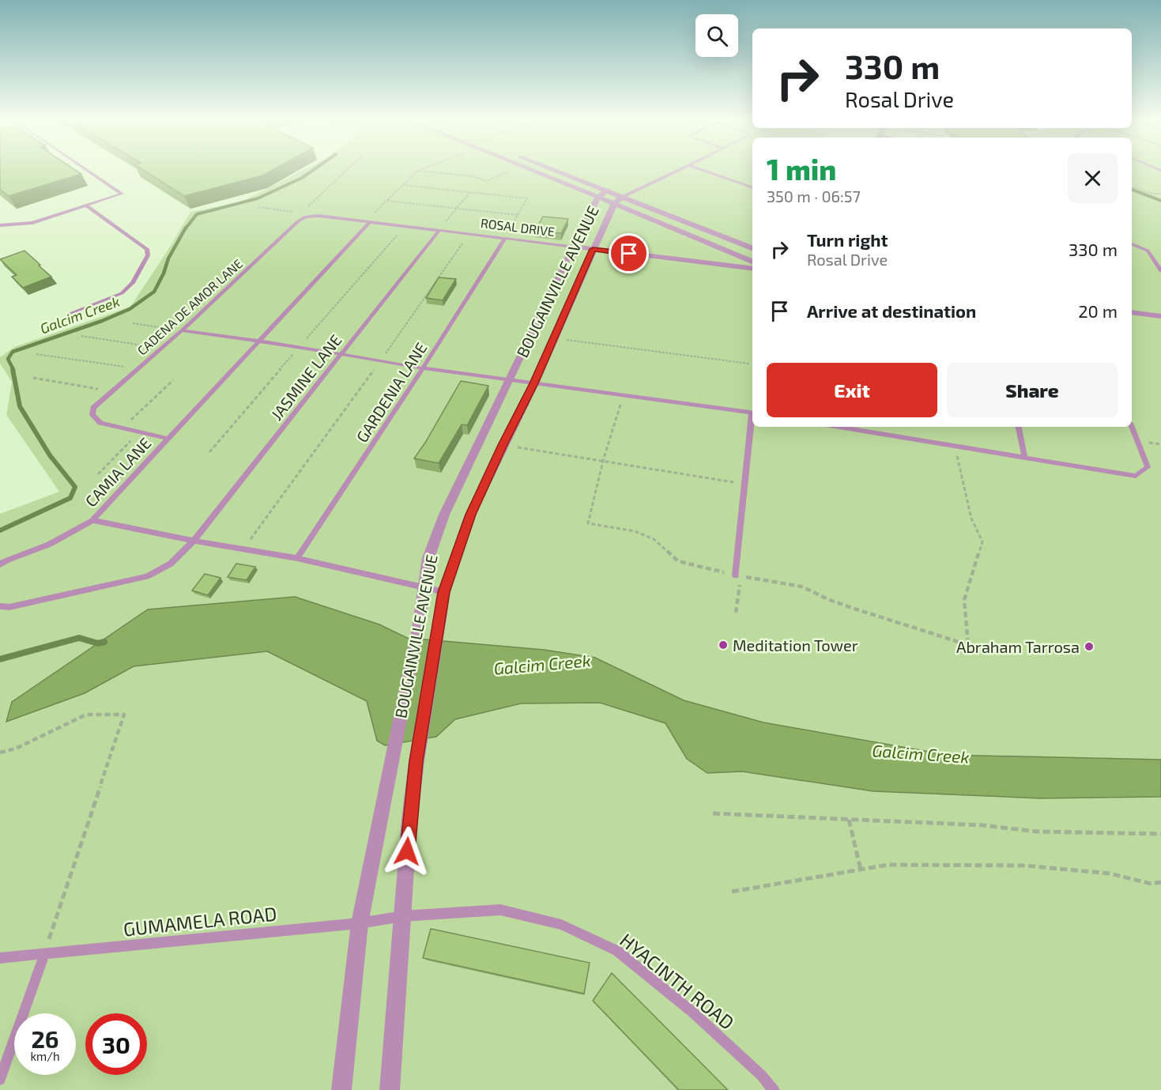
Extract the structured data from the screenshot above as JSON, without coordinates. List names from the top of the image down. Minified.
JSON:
{"streets":{"street":["ROSAL DRIVE","BOUGAINVILLE AVENUE"],"lane":["CADENA DE AMOR LANE","JASMINE LANE","GARDENIA LANE","CAMIA LANE","GUMAMELA ROAD","HYACINTH ROAD"]},"crossings":[["ROSAL DRIVE","BOUGAINVILLE AVENUE"],["ROSAL DRIVE","CADENA DE AMOR LANE"],["ROSAL DRIVE","JASMINE LANE"],["ROSAL DRIVE","GARDENIA LANE"],["ROSAL DRIVE","CAMIA LANE"],["BOUGAINVILLE AVENUE","CAMIA LANE"],["BOUGAINVILLE AVENUE","GUMAMELA ROAD"],["BOUGAINVILLE AVENUE","HYACINTH ROAD"],["JASMINE LANE","CAMIA LANE"],["GARDENIA LANE","CAMIA LANE"],["GUMAMELA ROAD","HYACINTH ROAD"]],"water":["Galcim Creek"],"places":["Meditation Tower","Abraham Tarrosa"],"page":{"turn":["330 m","Rosal Drive"],"heading":["1 min","350 m · 06:57"],"list":[{"name":"Turn right","note":"Rosal Drive","value":"330 m"},{"name":"Arrive at destination","value":"20 m"}],"buttons":["Exit","Share"],"speed":"26 km/h","limit":"30"}}
